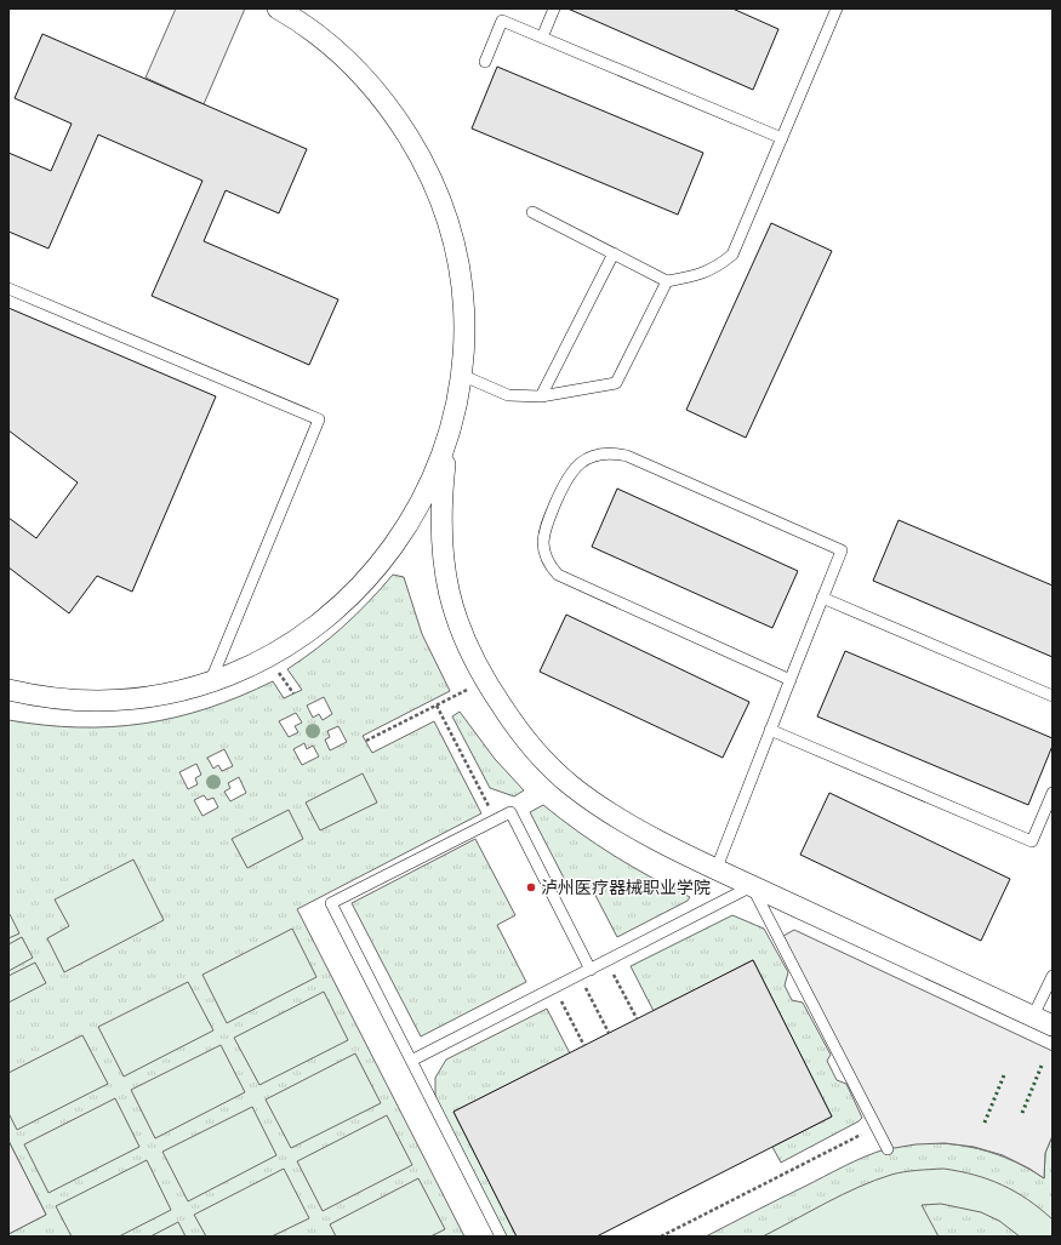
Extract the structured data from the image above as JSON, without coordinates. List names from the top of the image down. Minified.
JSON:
{"places":["泸州医疗器械职业学院"]}
